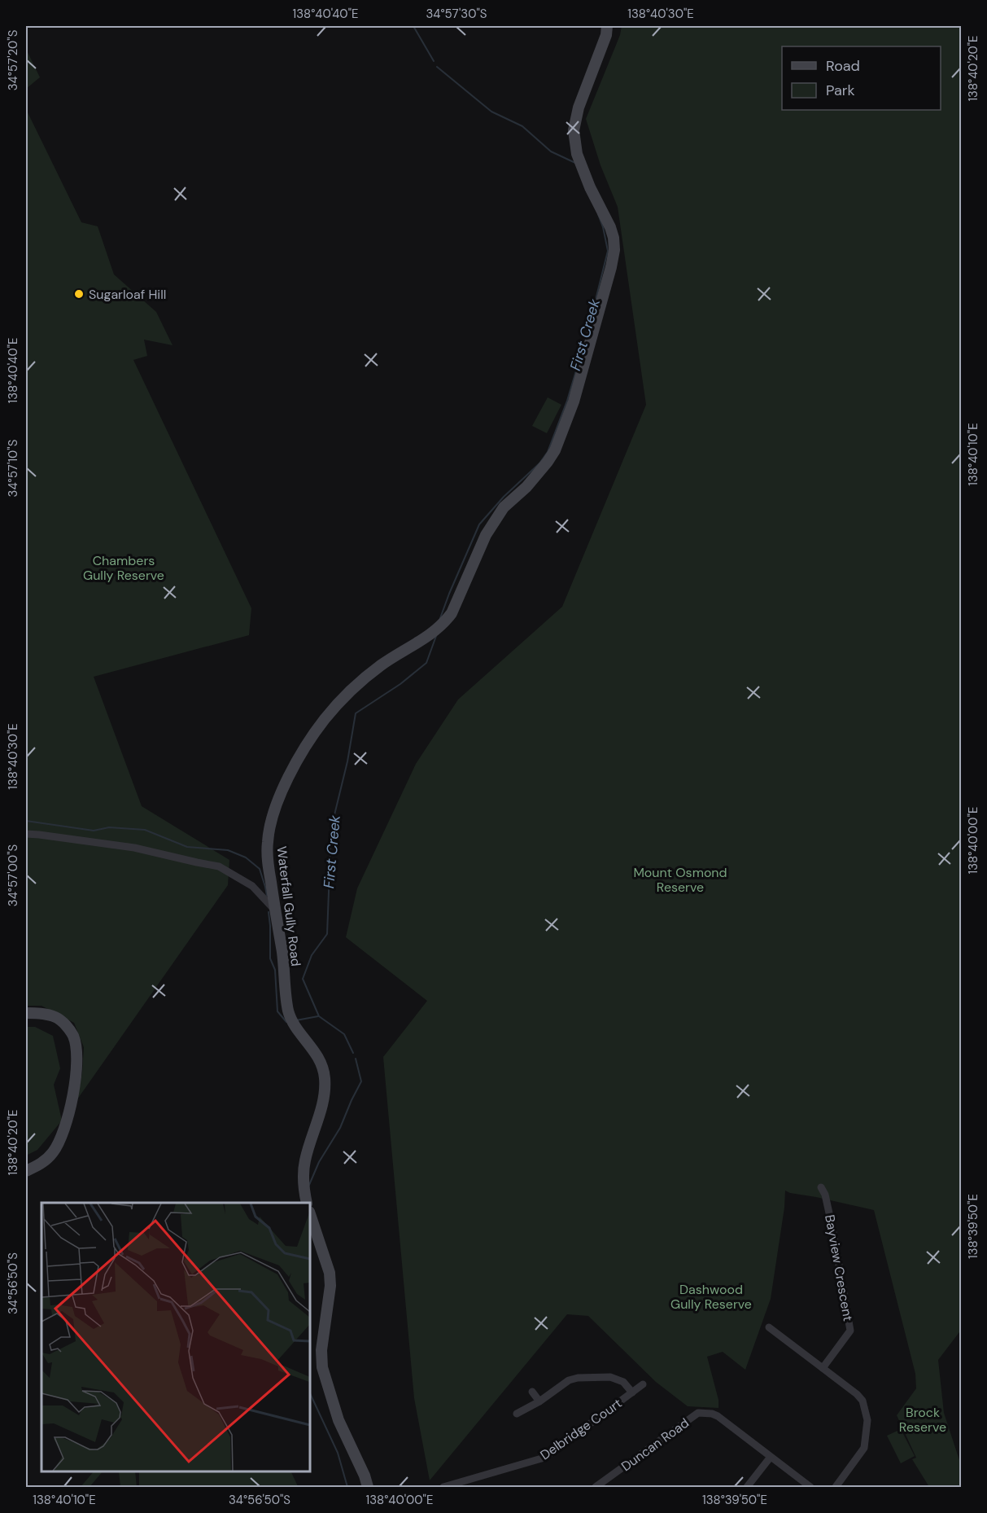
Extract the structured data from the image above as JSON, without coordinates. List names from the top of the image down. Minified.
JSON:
{"streets":{"street":["Waterfall Gully Road","Bayview Crescent","Delbridge Court","Duncan Road"]},"water":["First Creek"],"parks":["Chambers Gully Reserve","Mount Osmond Reserve","Dashwood Gully Reserve","Brock Reserve"],"places":["Sugarloaf Hill"],"legend":["Road","Park"],"coordinates":["138°40'40\"E","34°57'30\"S","138°40'30\"E","34°57'20\"S","138°40'20\"E","138°40'10\"E","34°57'10\"S","138°40'00\"E","34°57'00\"S","138°39'50\"E","34°56'50\"S"]}
